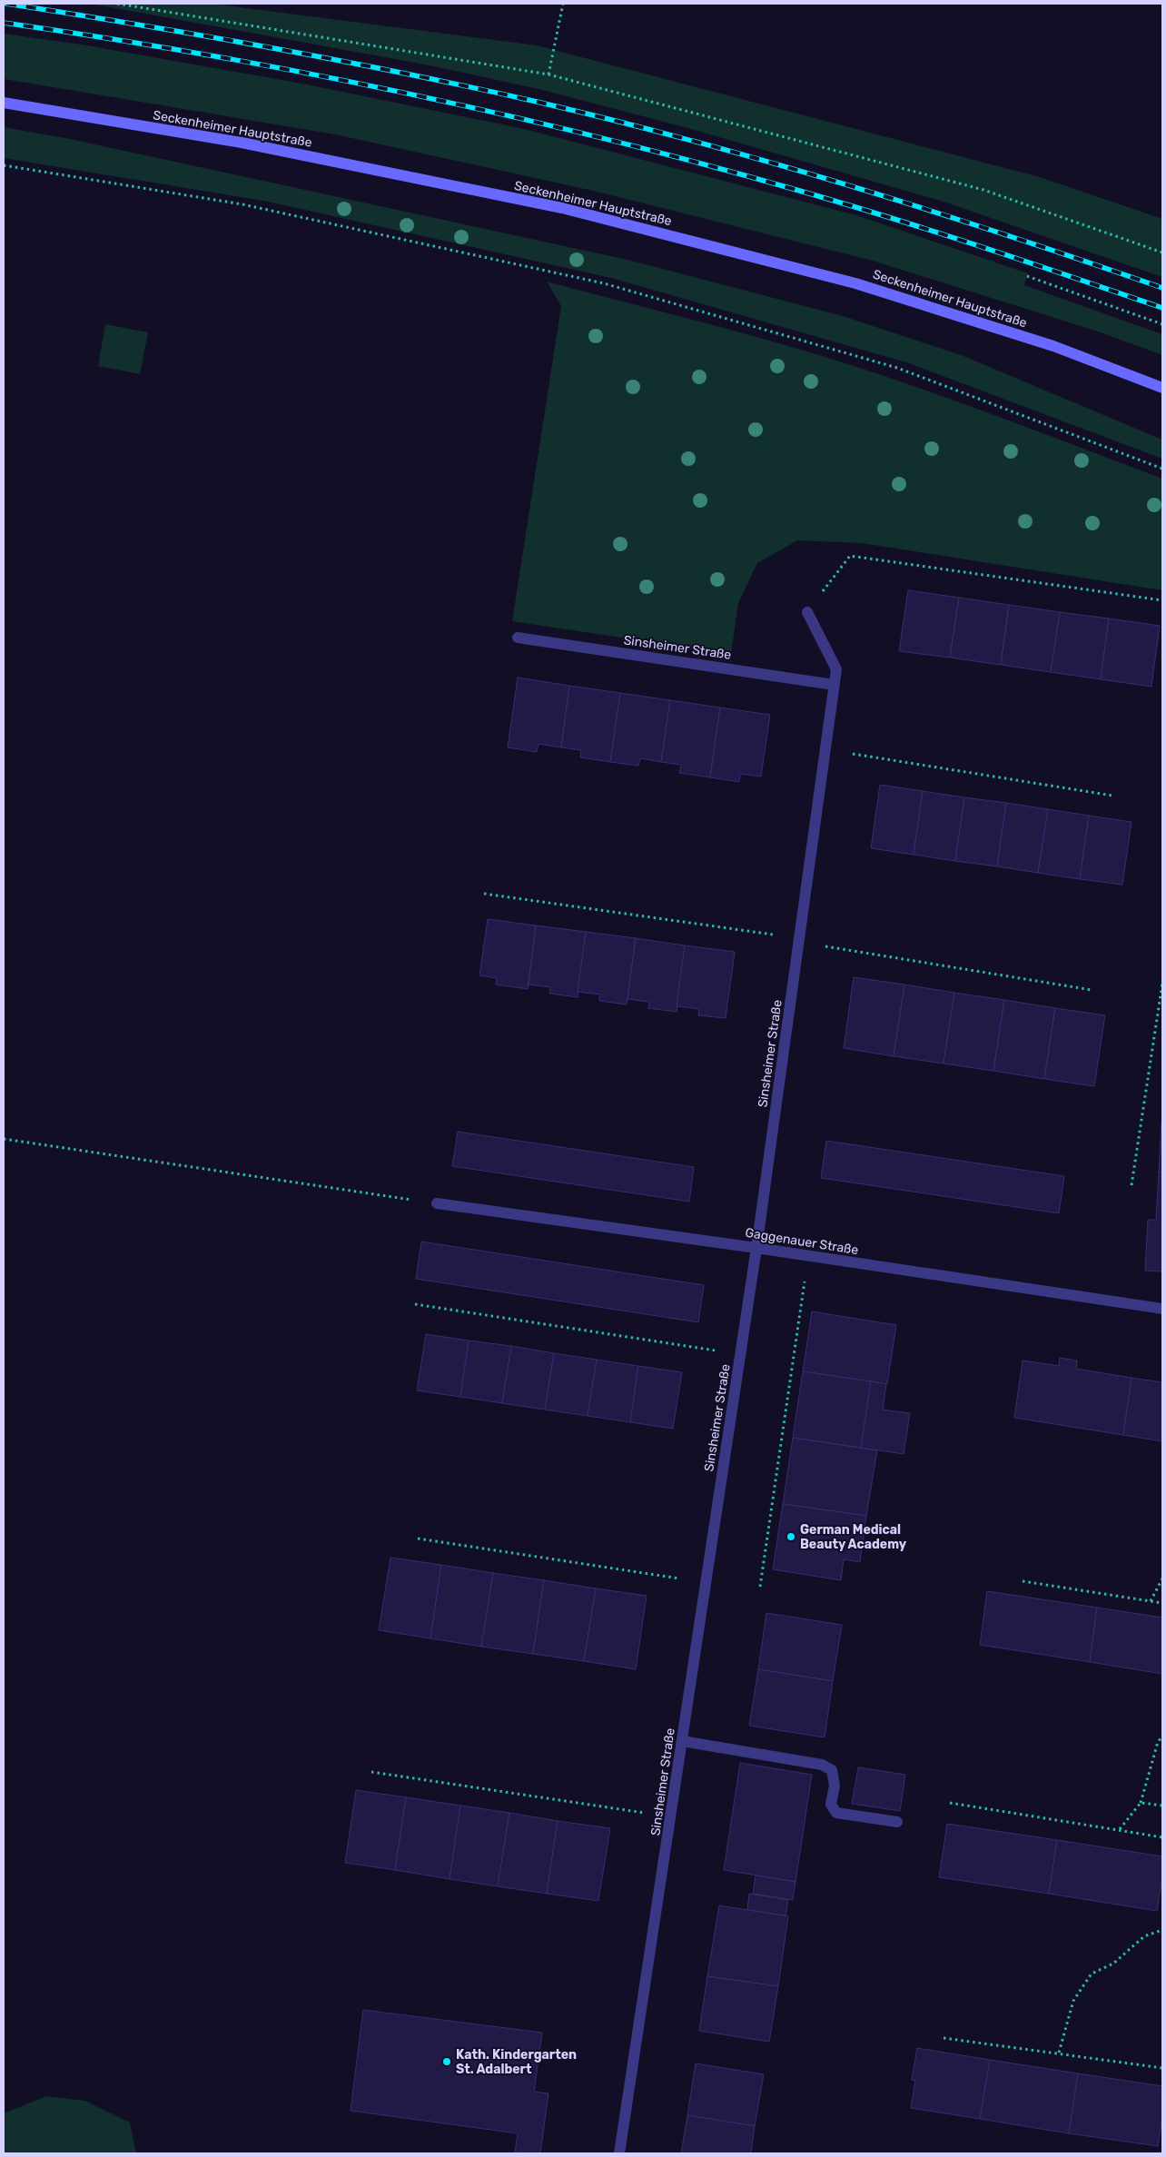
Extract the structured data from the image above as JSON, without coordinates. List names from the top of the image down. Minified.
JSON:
{"streets":{"main road":["Seckenheimer Hauptstraße"],"street":["Sinsheimer Straße","Gaggenauer Straße"]},"crossings":[["Sinsheimer Straße","Gaggenauer Straße"]],"places":["German Medical Beauty Academy","Kath. Kindergarten St. Adalbert"]}
